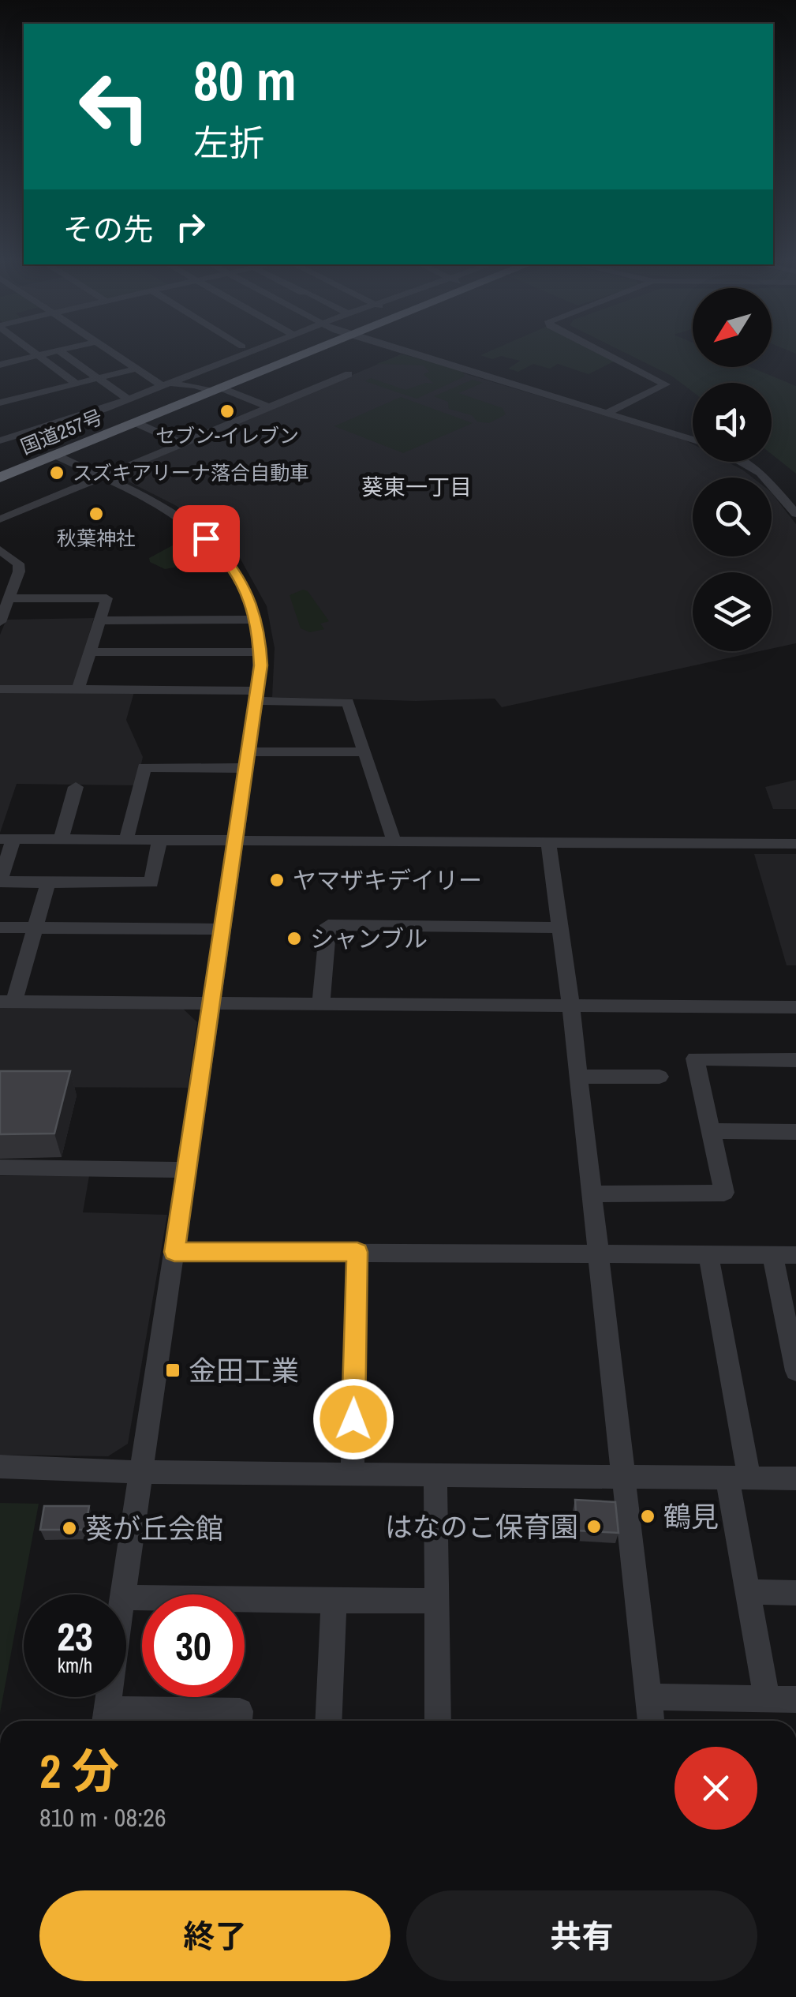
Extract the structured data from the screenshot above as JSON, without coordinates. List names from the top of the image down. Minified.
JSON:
{"streets":{"highway":["国道257号"]},"districts":["葵東一丁目"],"places":{"other":["セブン-イレブン","スズキアリーナ落合自動車","秋葉神社","ヤマザキデイリー","シャンブル","鶴見","はなのこ保育園","葵が丘会館"],"transit":["金田工業"]},"north":"bottom left","page":{"turn":["80 m","左折"],"then":"その先","speed":"23 km/h","limit":"30","heading":["2 分","810 m · 08:26"],"buttons":["終了","共有"]}}
